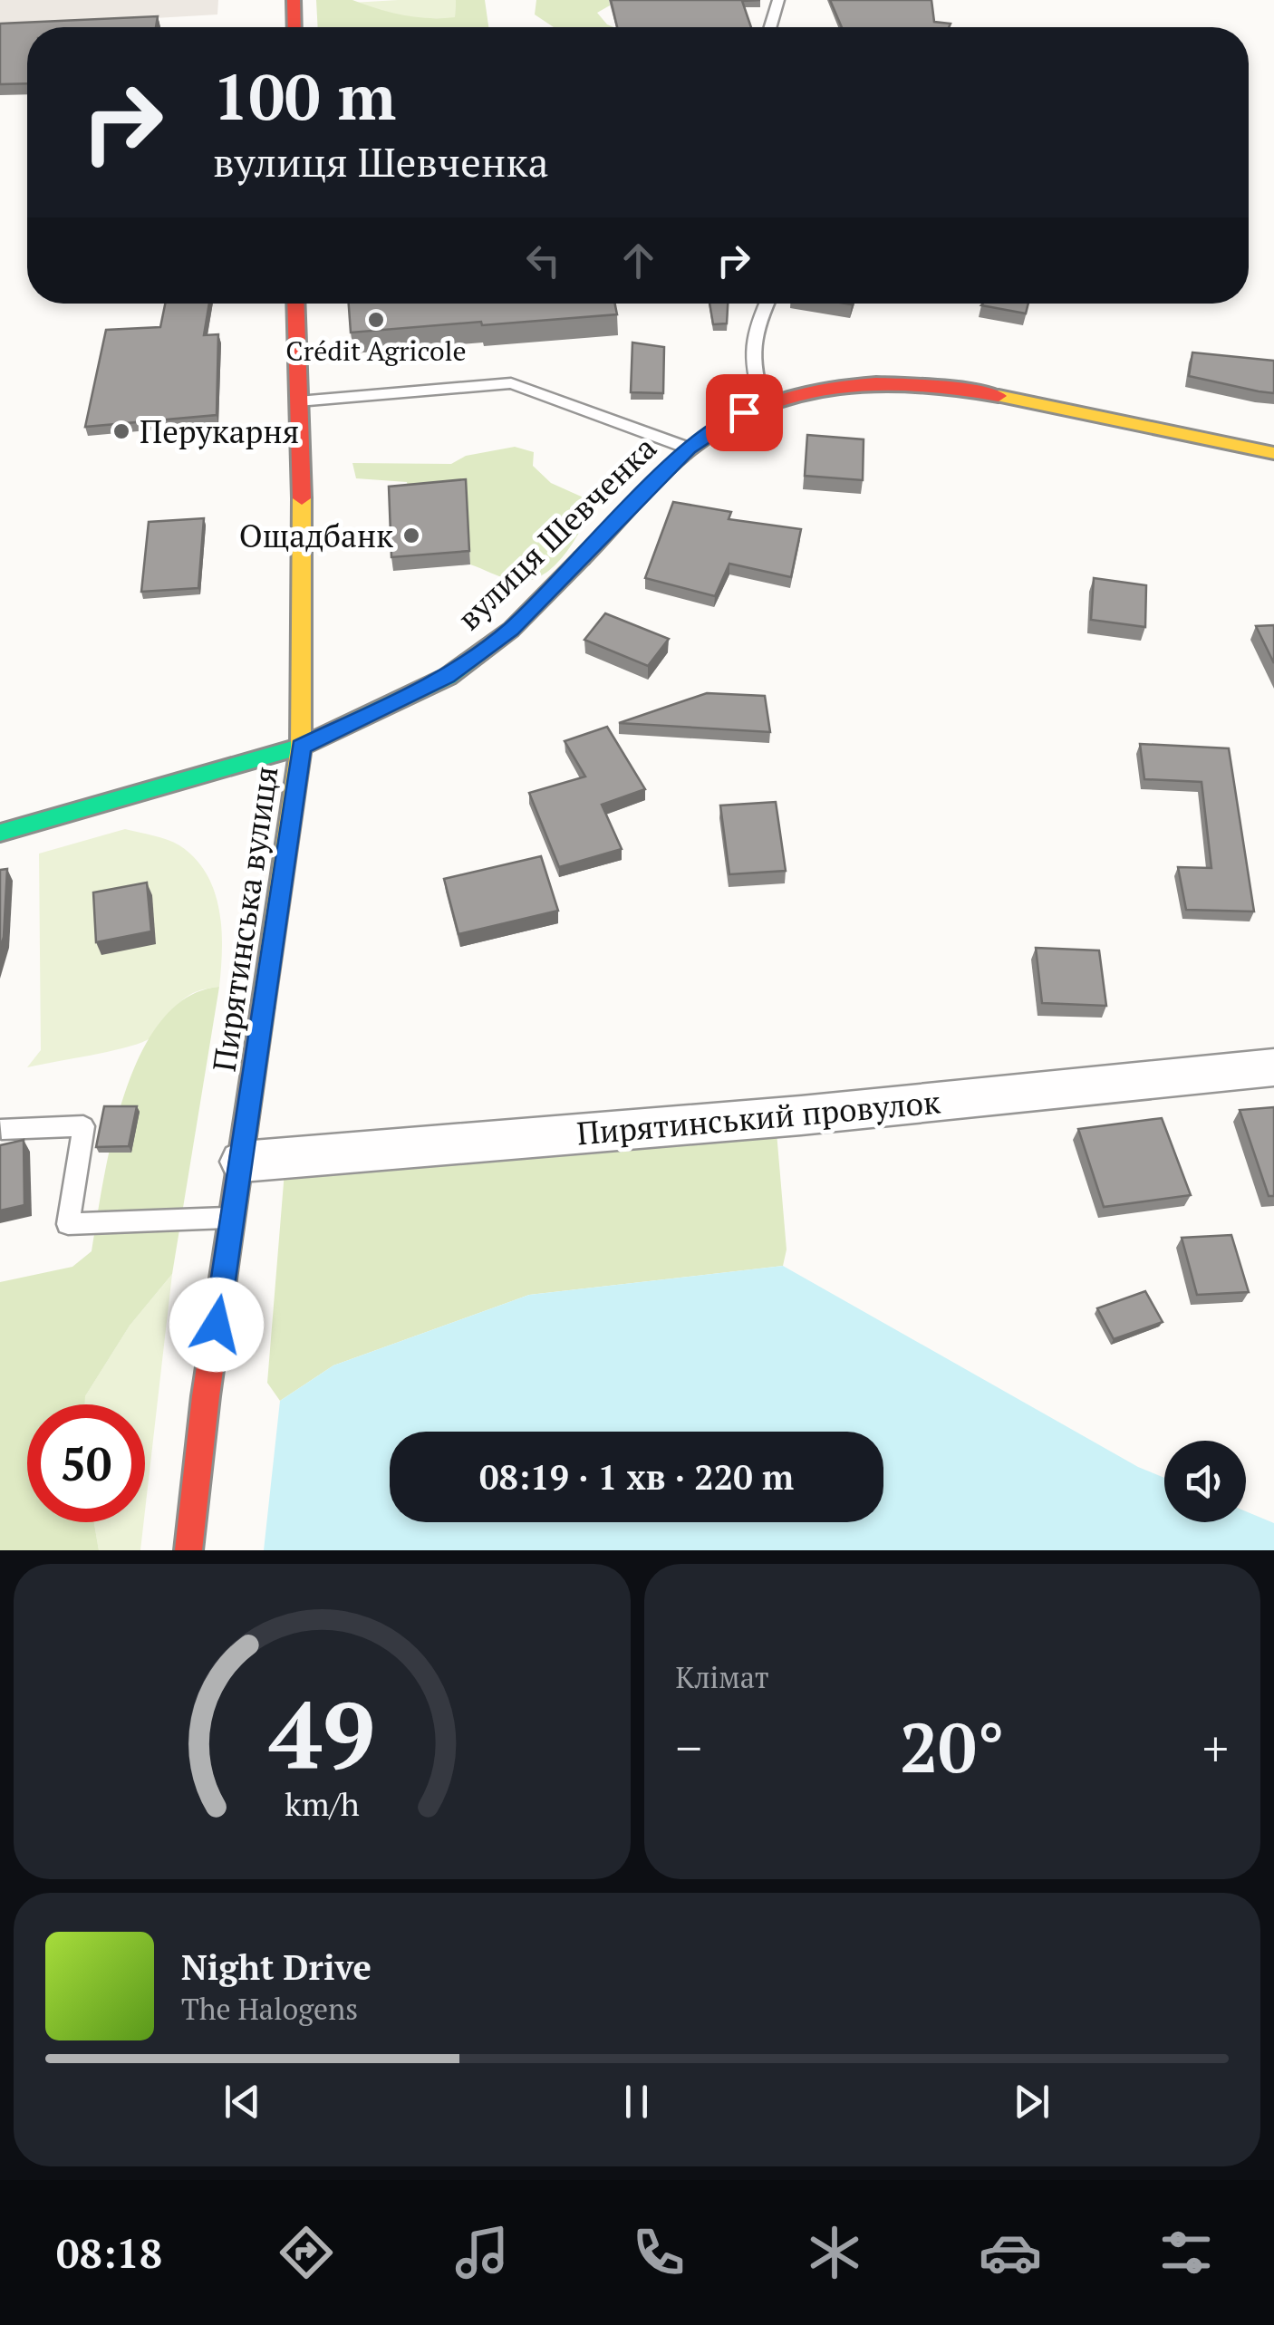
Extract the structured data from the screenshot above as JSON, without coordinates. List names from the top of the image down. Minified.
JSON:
{"streets":{"main road":["вулиця Шевченка","Пирятинська вулиця"],"street":["Пирятинський провулок"]},"crossings":[["вулиця Шевченка","Пирятинська вулиця"],["Пирятинська вулиця","Пирятинський провулок"]],"places":["Crédit Agricole","Перукарня","Ощадбанк"],"page":{"turn":["100 m","вулиця Шевченка"],"limit":"50","trip":"08:19 · 1 хв · 220 m","tile":"Клімат","heat":["−","20°","+"],"song":["Night Drive","The Halogens"],"tabs":"08:18","gauge":["49","km/h"]}}
